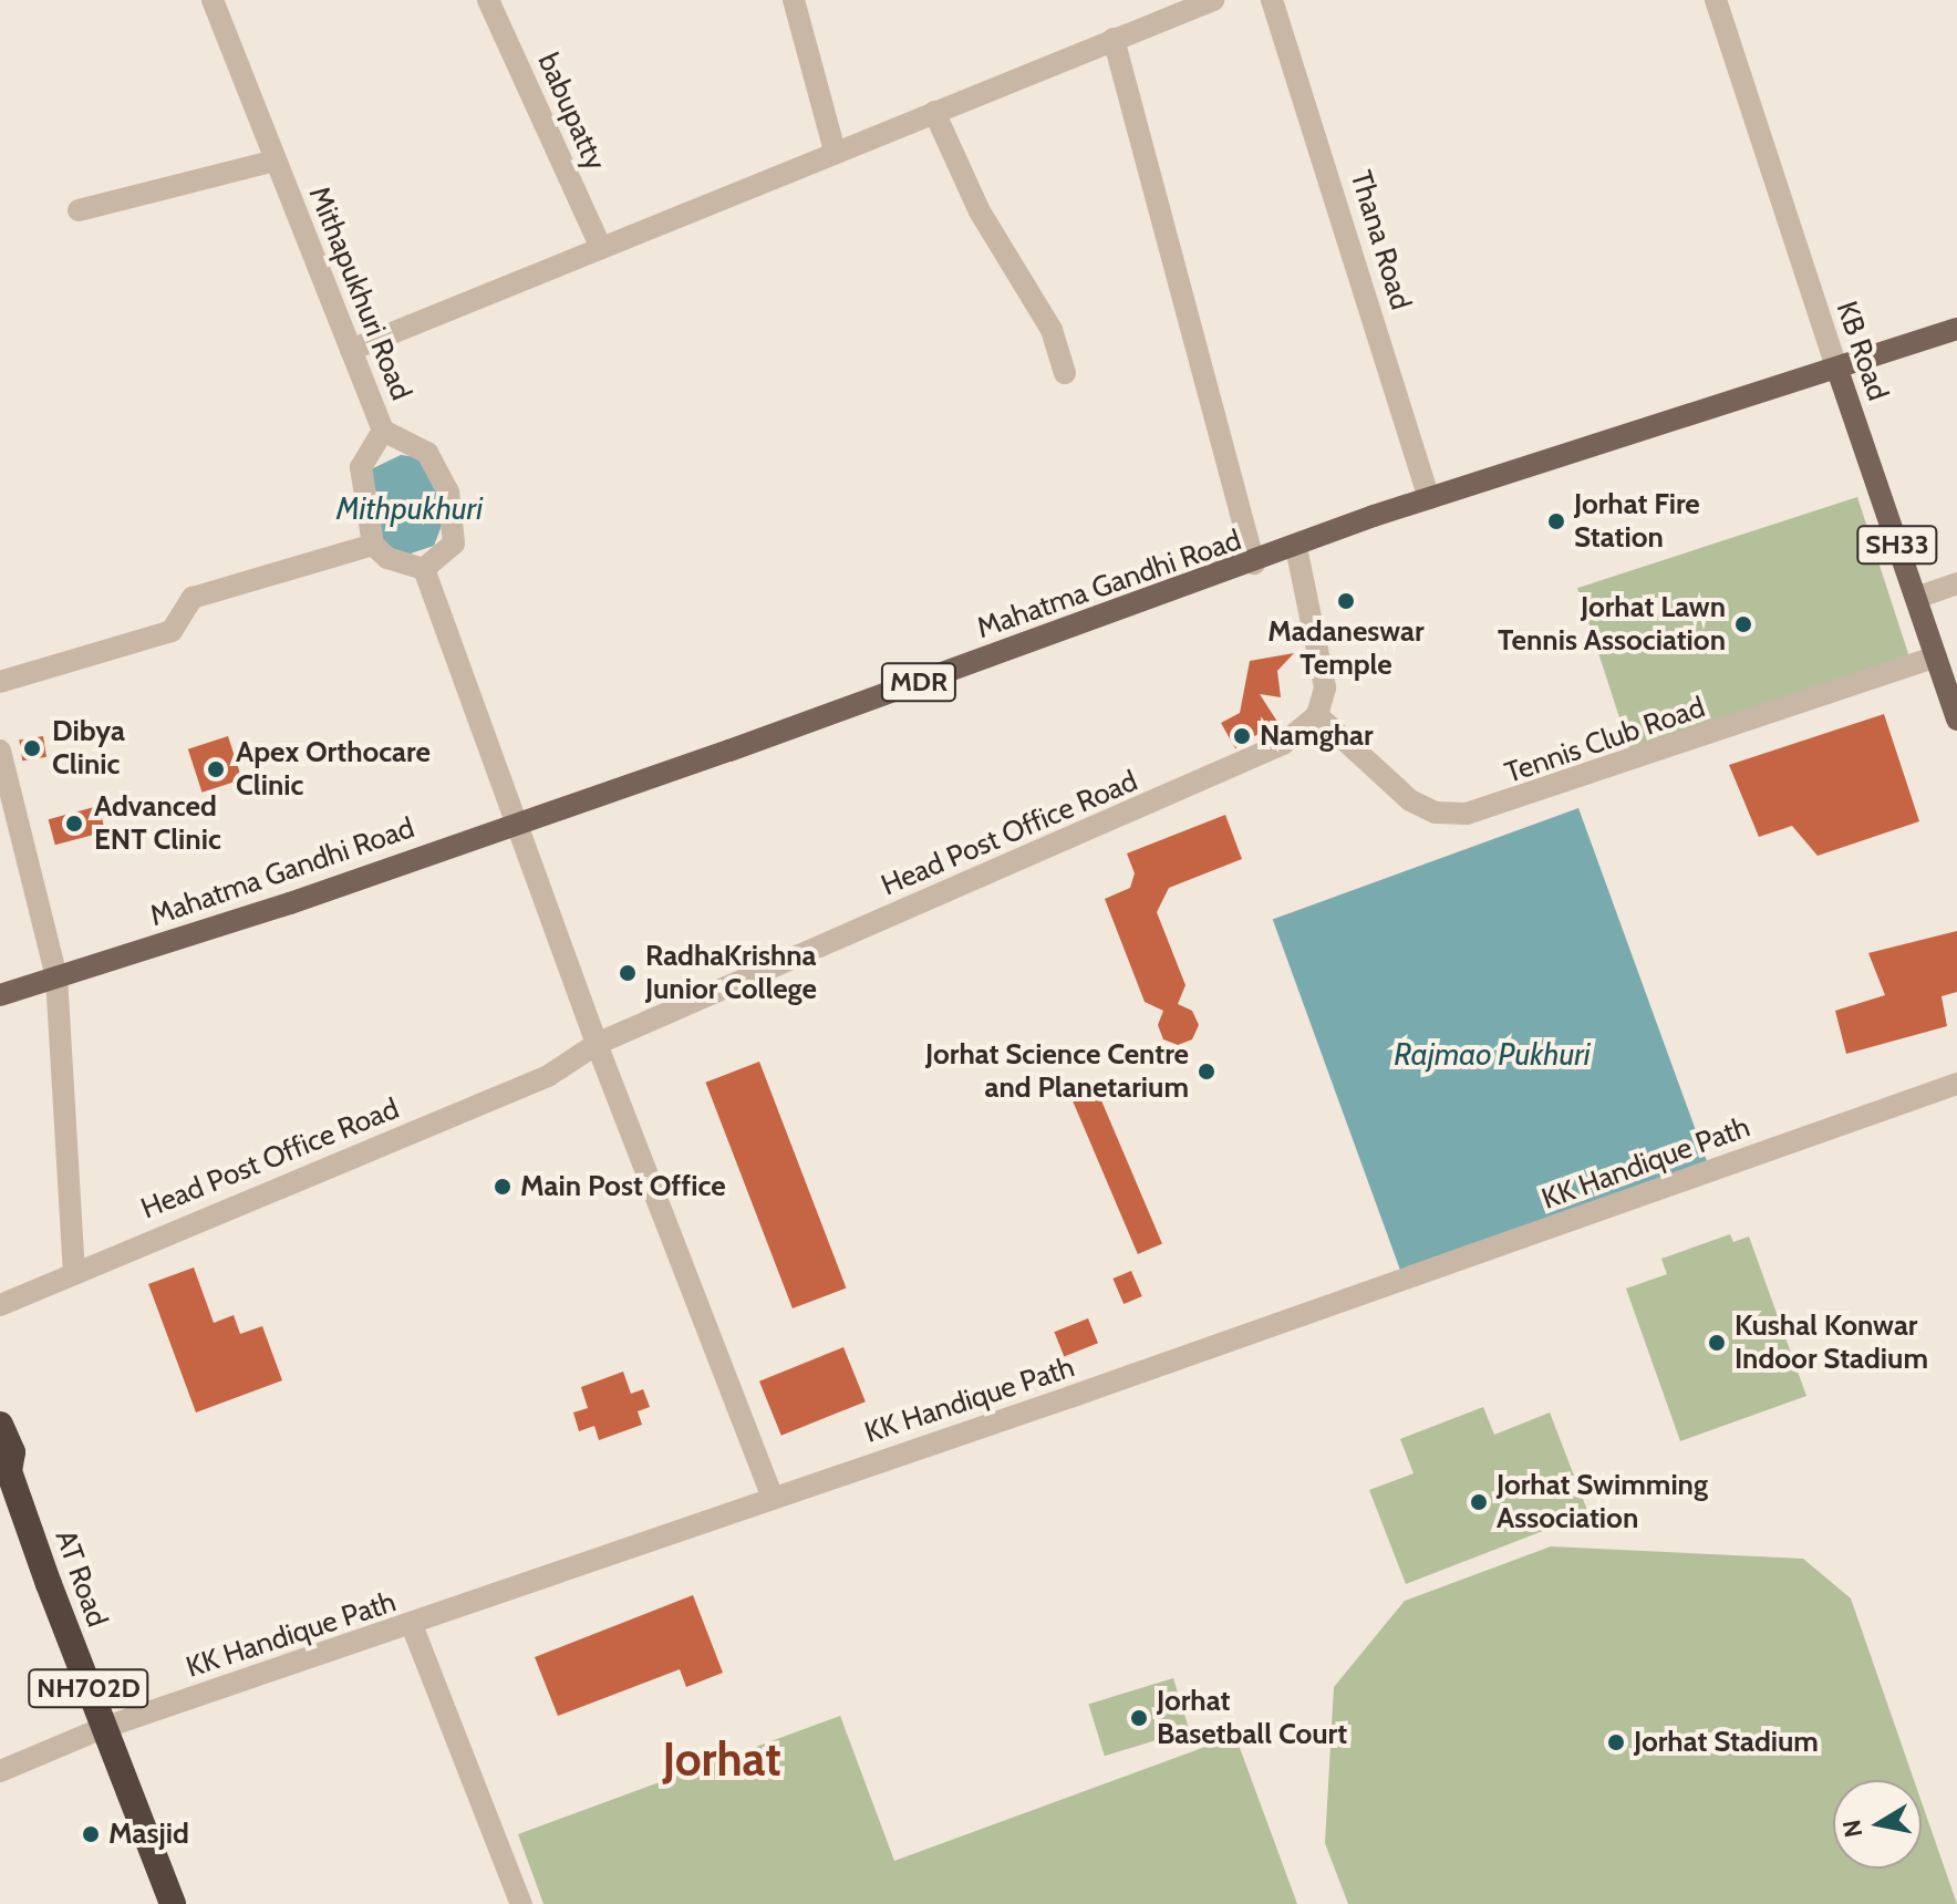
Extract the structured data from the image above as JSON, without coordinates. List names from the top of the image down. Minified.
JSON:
{"streets":{"highway":["AT Road","NH702D"],"main road":["KB Road","SH33","Mahatma Gandhi Road","MDR"],"street":["babupatty","Thana Road","Mithapukhuri Road","Tennis Club Road","Head Post Office Road","KK Handique Path"]},"crossings":[["Thana Road","Mahatma Gandhi Road"],["KB Road","Mahatma Gandhi Road"],["KB Road","Tennis Club Road"],["Tennis Club Road","Head Post Office Road"],["KK Handique Path","AT Road"]],"districts":["Jorhat"],"water":["Mithpukhuri","Rajmao Pukhuri"],"places":["Jorhat Fire Station","Madaneswar Temple","Jorhat Lawn Tennis Association","Namghar","Dibya Clinic","Apex Orthocare Clinic","Advanced ENT Clinic","RadhaKrishna Junior College","Jorhat Science Centre and Planetarium","Main Post Office","Kushal Konwar Indoor Stadium","Jorhat Swimming Association","Jorhat Basetball Court","Jorhat Stadium","Masjid"],"north":"left"}
